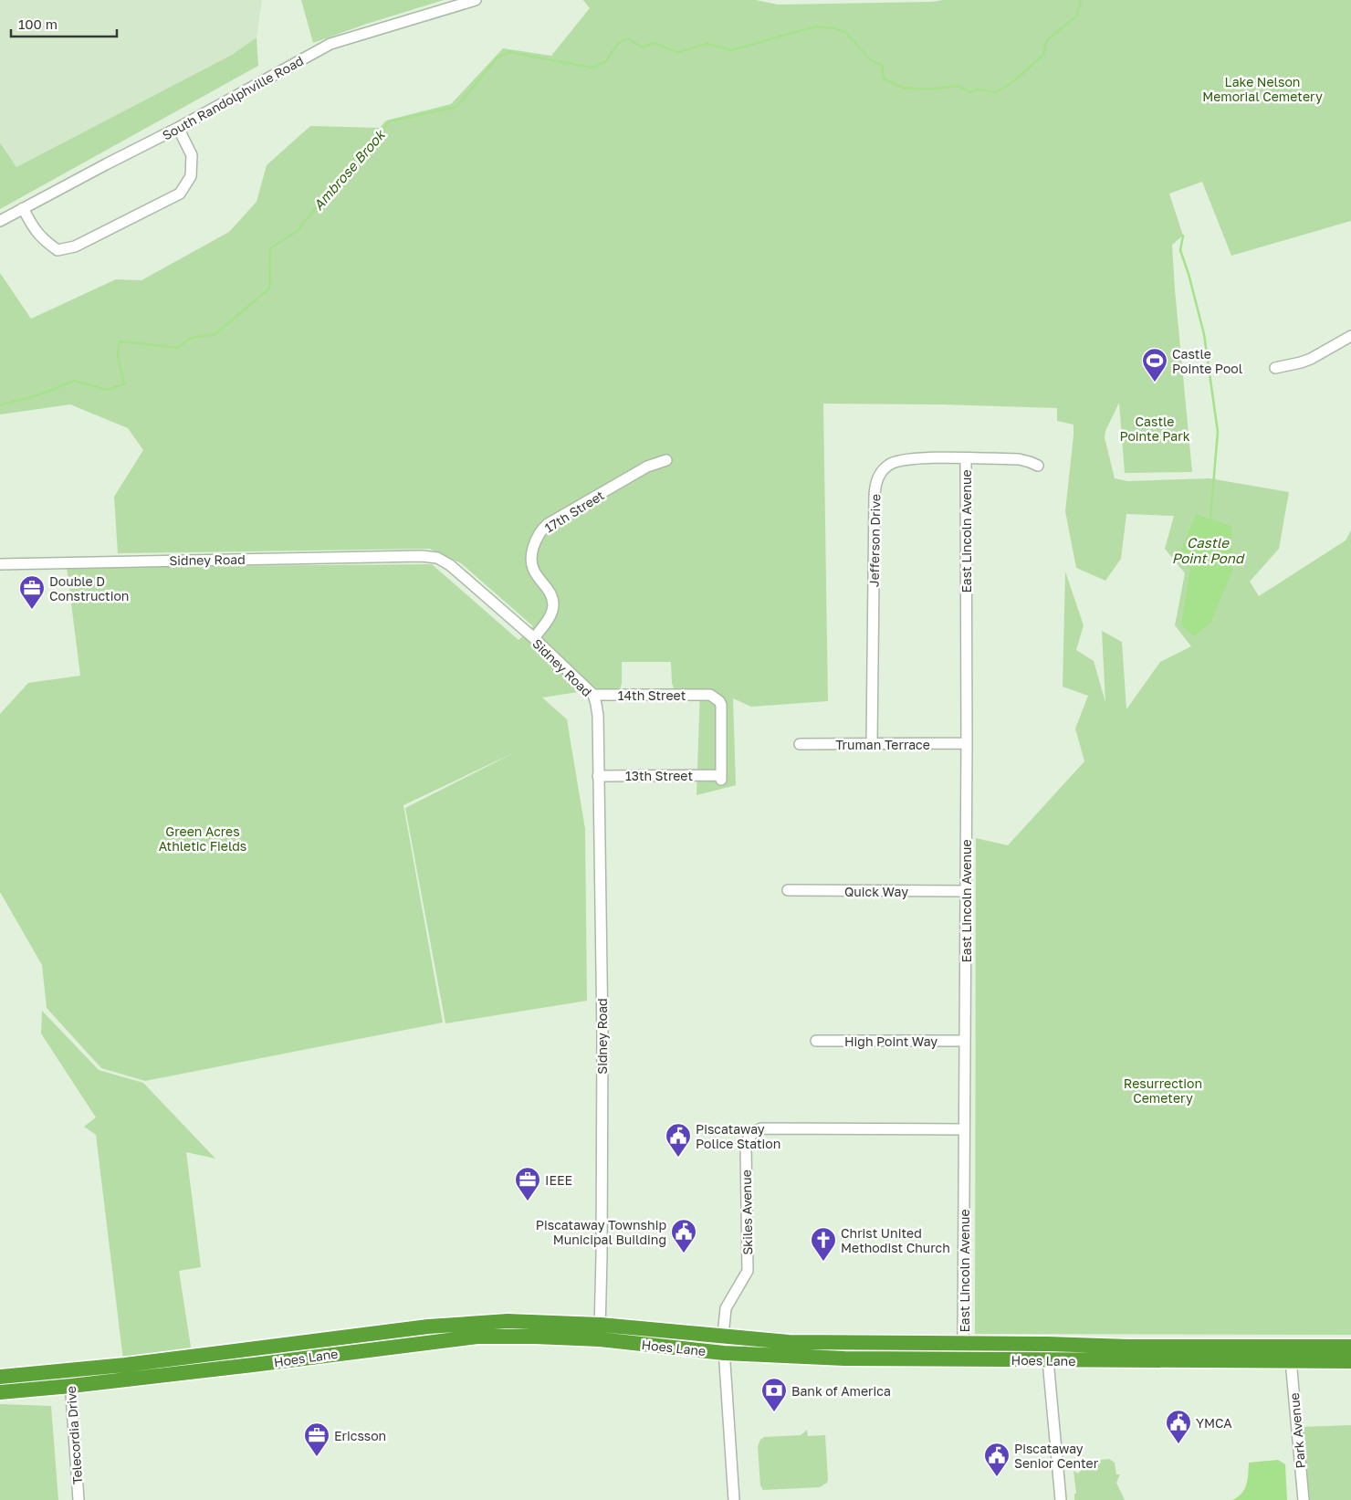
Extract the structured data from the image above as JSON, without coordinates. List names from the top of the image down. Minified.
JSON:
{"streets":{"highway":["Hoes Lane"],"street":["South Randolphville Road","17th Street","East Lincoln Avenue","Jefferson Drive","Sidney Road","14th Street","Truman Terrace","13th Street","Quick Way","High Point Way","Skiles Avenue","Park Avenue","Telecordia Drive"]},"crossings":[["17th Street","Sidney Road"],["East Lincoln Avenue","Jefferson Drive"],["East Lincoln Avenue","Truman Terrace"],["East Lincoln Avenue","Quick Way"],["East Lincoln Avenue","High Point Way"],["East Lincoln Avenue","Skiles Avenue"],["East Lincoln Avenue","Hoes Lane"],["Jefferson Drive","Truman Terrace"],["Sidney Road","14th Street"],["Sidney Road","13th Street"],["Sidney Road","Hoes Lane"],["14th Street","13th Street"],["Skiles Avenue","Hoes Lane"],["Hoes Lane","Park Avenue"],["Hoes Lane","Telecordia Drive"]],"water":["Ambrose Brook","Castle Point Pond"],"parks":["Lake Nelson Memorial Cemetery","Castle Pointe Park","Green Acres Athletic Fields","Resurrection Cemetery"],"places":{"sports":["Castle Pointe Pool"],"office":["Double D Construction","IEEE","Ericsson"],"public building":["Piscataway Police Station","Piscataway Township Municipal Building","YMCA","Piscataway Senior Center"],"church":["Christ United Methodist Church"],"bank":["Bank of America"]},"scale_bar":"100 m"}
